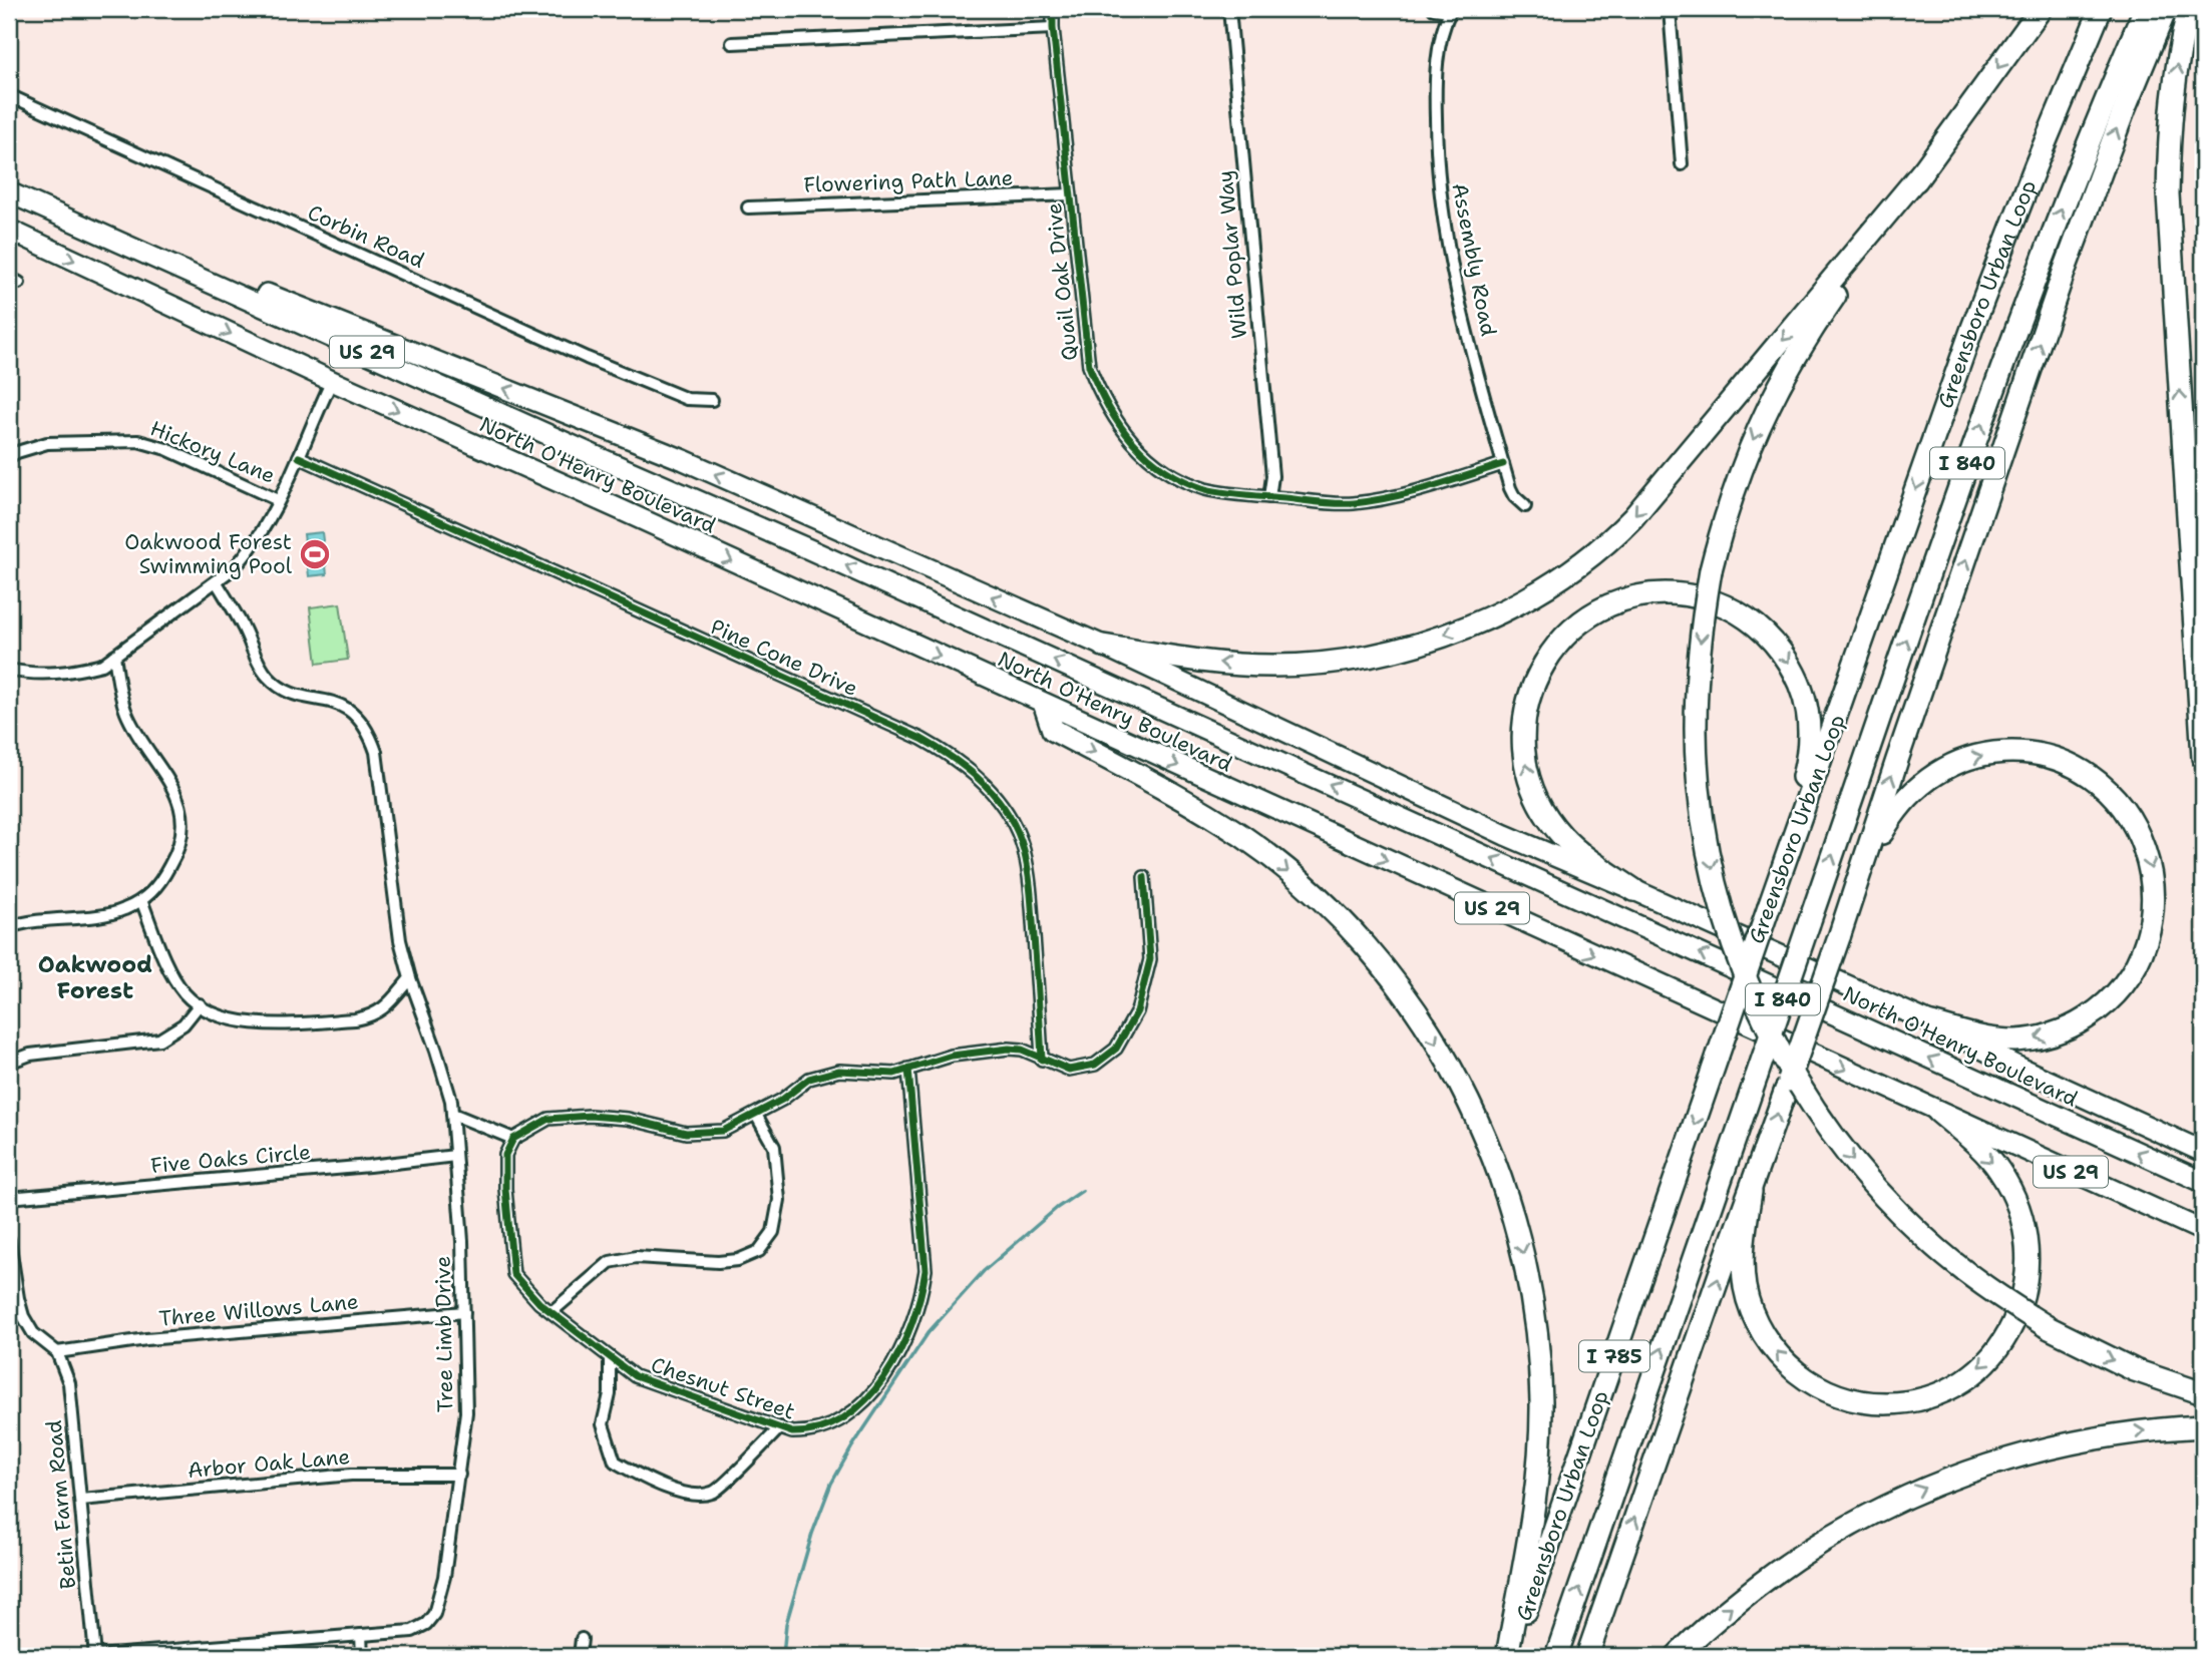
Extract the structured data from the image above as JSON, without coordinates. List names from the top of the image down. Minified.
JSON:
{"streets":{"highway":["Greensboro Urban Loop","US 29","I 840","North O'Henry Boulevard","I 785"],"street":["Flowering Path Lane","Corbin Road","Wild Poplar Way","Assembly Road","Quail Oak Drive","Hickory Lane","Pine Cone Drive","Five Oaks Circle","Three Willows Lane","Tree Limb Drive","Chesnut Street","Arbor Oak Lane","Betin Farm Road"]},"crossings":[["Flowering Path Lane","Quail Oak Drive"],["Wild Poplar Way","Quail Oak Drive"],["Assembly Road","Quail Oak Drive"],["Five Oaks Circle","Tree Limb Drive"],["Three Willows Lane","Tree Limb Drive"],["Three Willows Lane","Betin Farm Road"],["Tree Limb Drive","Arbor Oak Lane"],["Tree Limb Drive","Betin Farm Road"],["Arbor Oak Lane","Betin Farm Road"]],"districts":["Oakwood Forest"],"places":{"sports":["Oakwood Forest Swimming Pool"]}}
